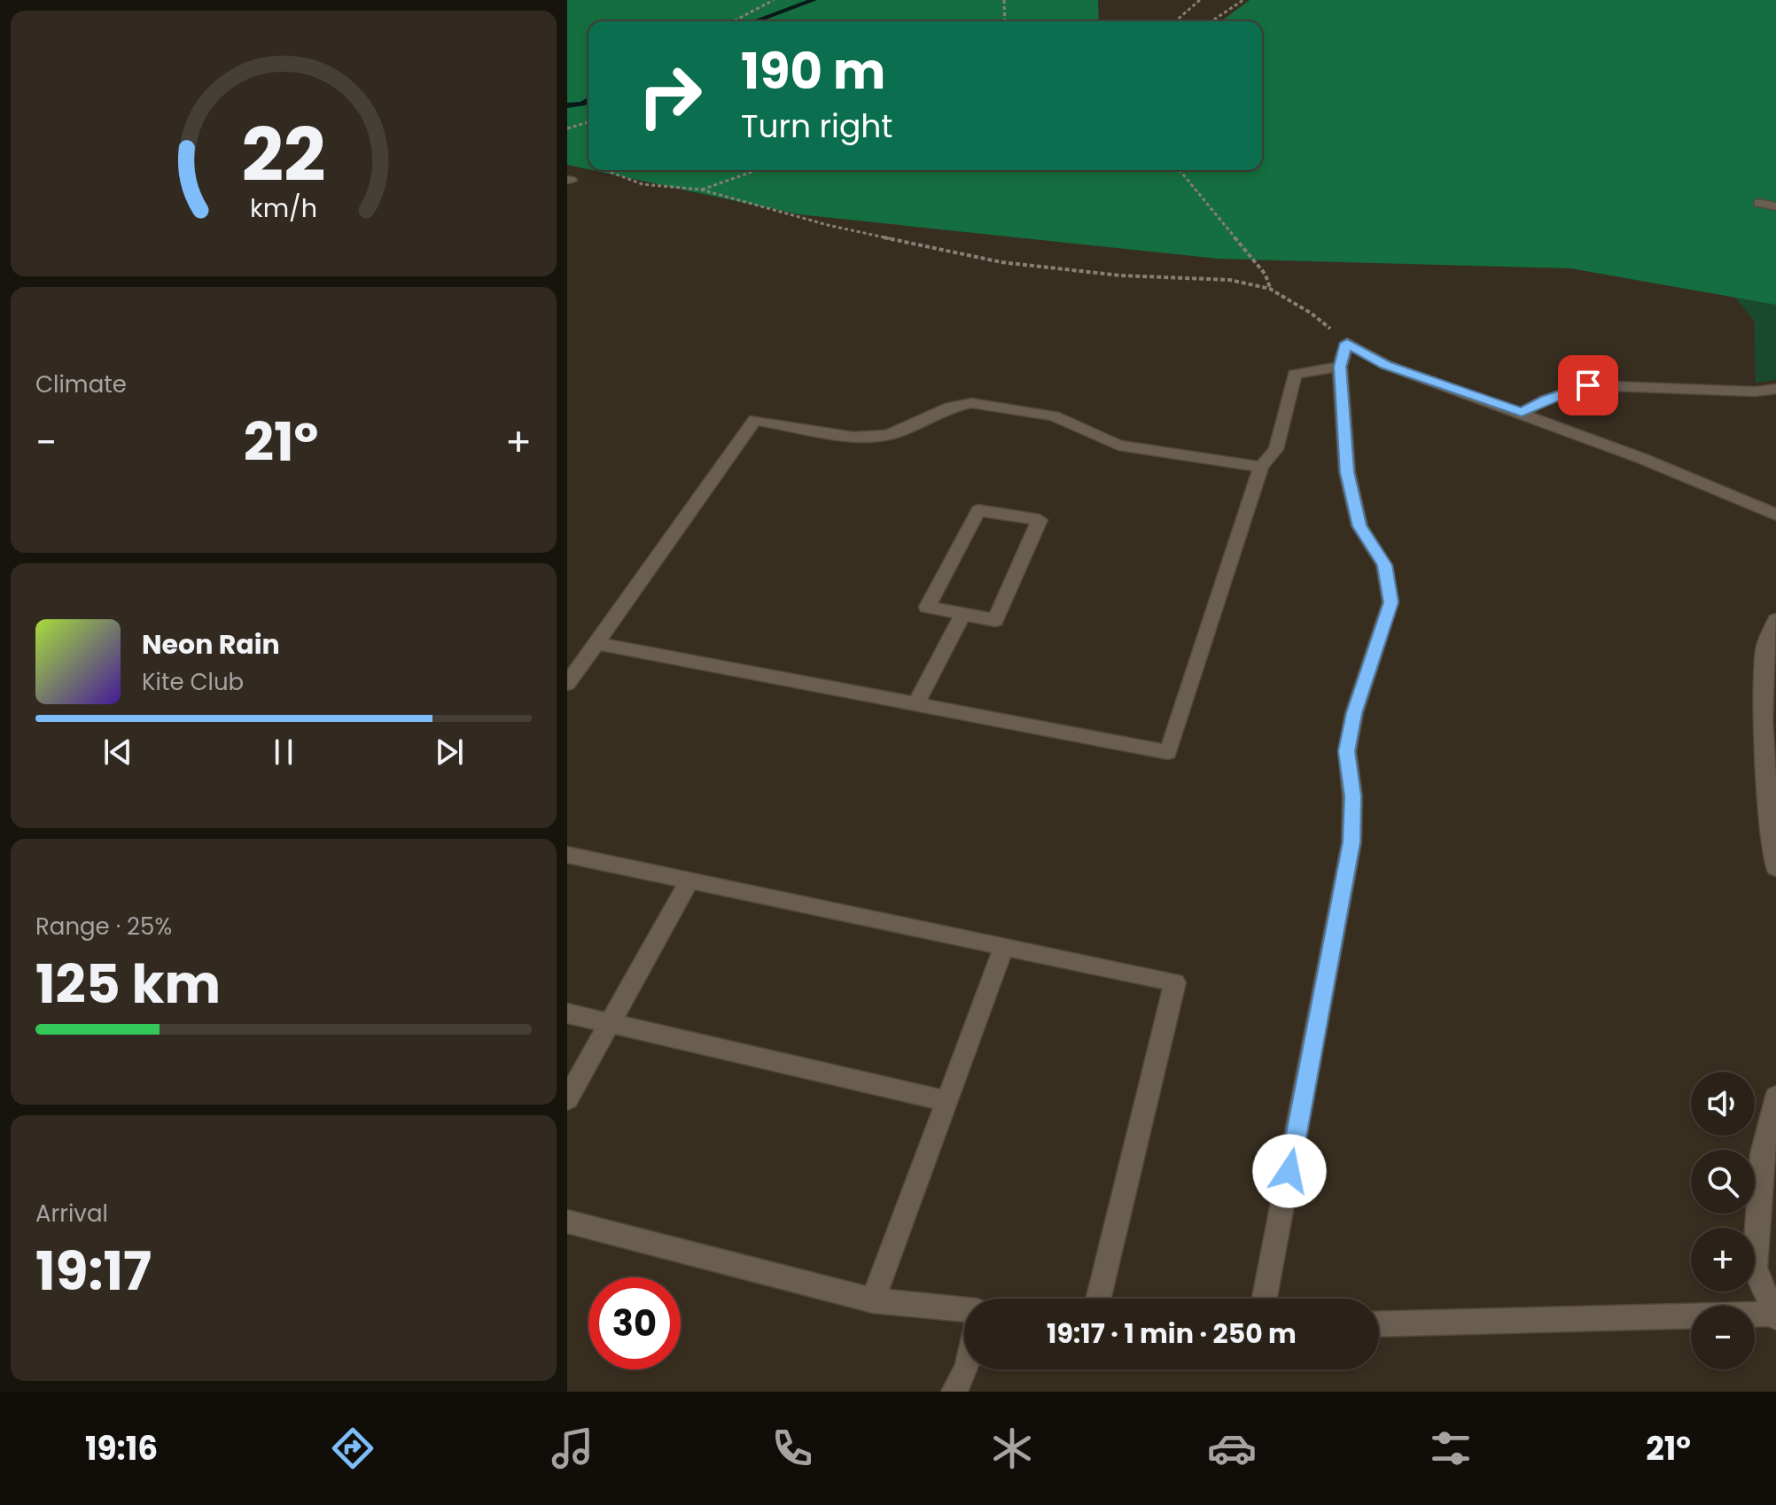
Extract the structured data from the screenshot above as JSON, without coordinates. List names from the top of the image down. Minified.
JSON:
{"page":{"turn":["190 m","Turn right"],"tile":["Climate",["Range · 25%","125 km"],["Arrival","19:17"]],"heat":["−","21°","+"],"song":["Neon Rain","Kite Club"],"map_buttons":["+","−"],"limit":"30","trip":"19:17 · 1 min · 250 m","tabs":["19:16","21°"],"gauge":["22","km/h"]}}
